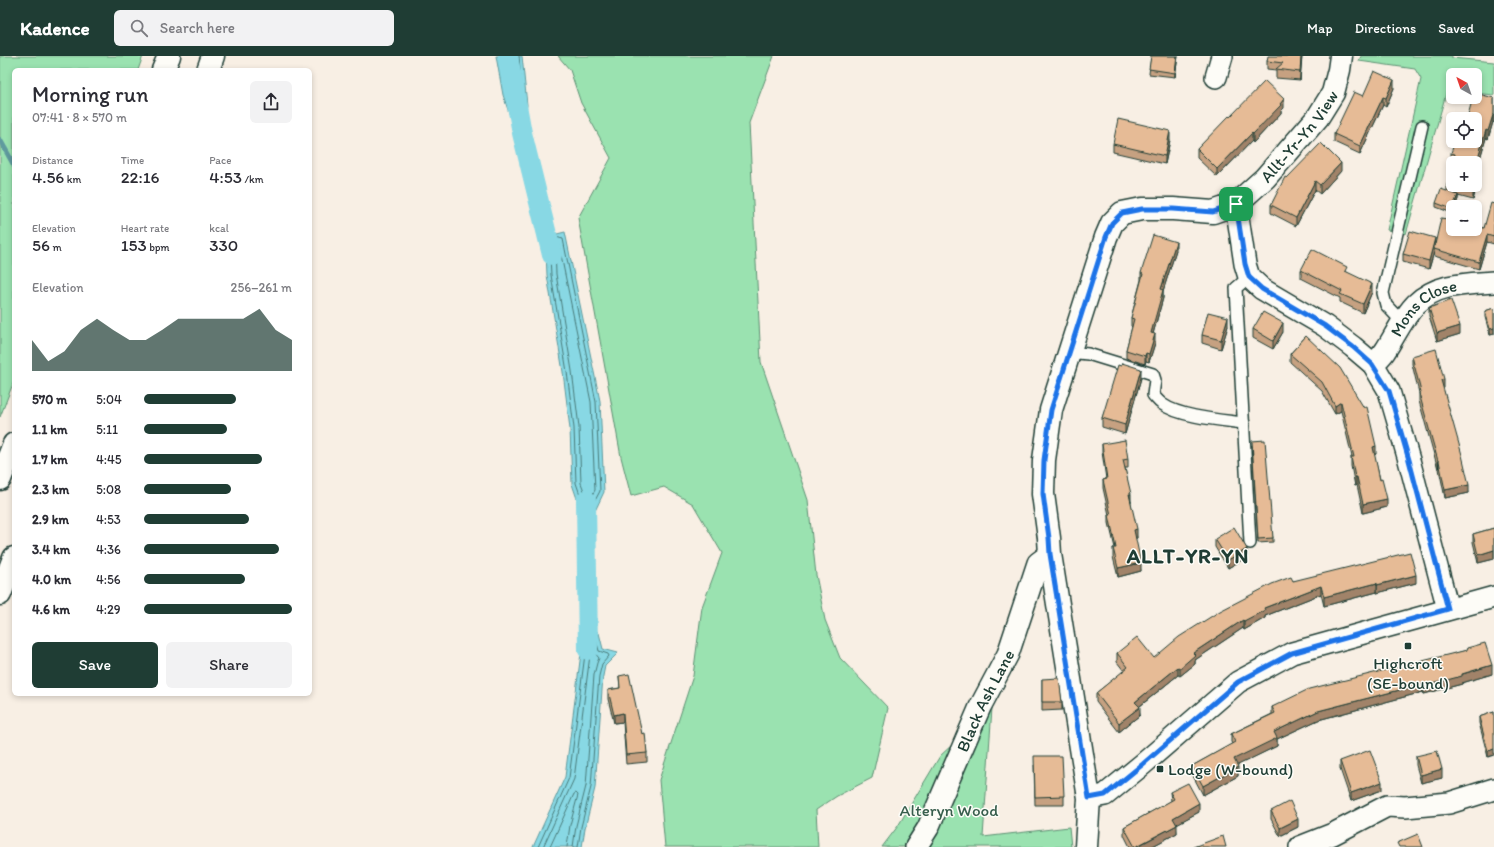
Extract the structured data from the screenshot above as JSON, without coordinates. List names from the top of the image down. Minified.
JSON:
{"streets":{"main road":["Allt-Yr-Yn View"],"street":["Mons Close","Black Ash Lane"]},"crossings":[["Allt-Yr-Yn View","Black Ash Lane"]],"districts":["ALLT-YR-YN"],"parks":["Alteryn Wood"],"places":{"transit":["Highcroft (SE-bound)","Lodge (W-bound)"]},"north":"top left","page":{"header":"Kadence","search":"Search here","nav":["Map","Directions","Saved"],"map_buttons":["+","−"],"heading":["Morning run","07:41 · 8 × 570 m"],"stats":[["Distance","4.56 km"],["Time","22:16"],["Pace","4:53 /km"],["Elevation","56 m"],["Heart rate","153 bpm"],["kcal","330"]],"chart":["Elevation","256–261 m"],"list":[{"name":"570 m","note":"5:04"},{"name":"1.1 km","note":"5:11"},{"name":"1.7 km","note":"4:45"},{"name":"2.3 km","note":"5:08"},{"name":"2.9 km","note":"4:53"},{"name":"3.4 km","note":"4:36"},{"name":"4.0 km","note":"4:56"},{"name":"4.6 km","note":"4:29"}],"buttons":["Save","Share"]}}
